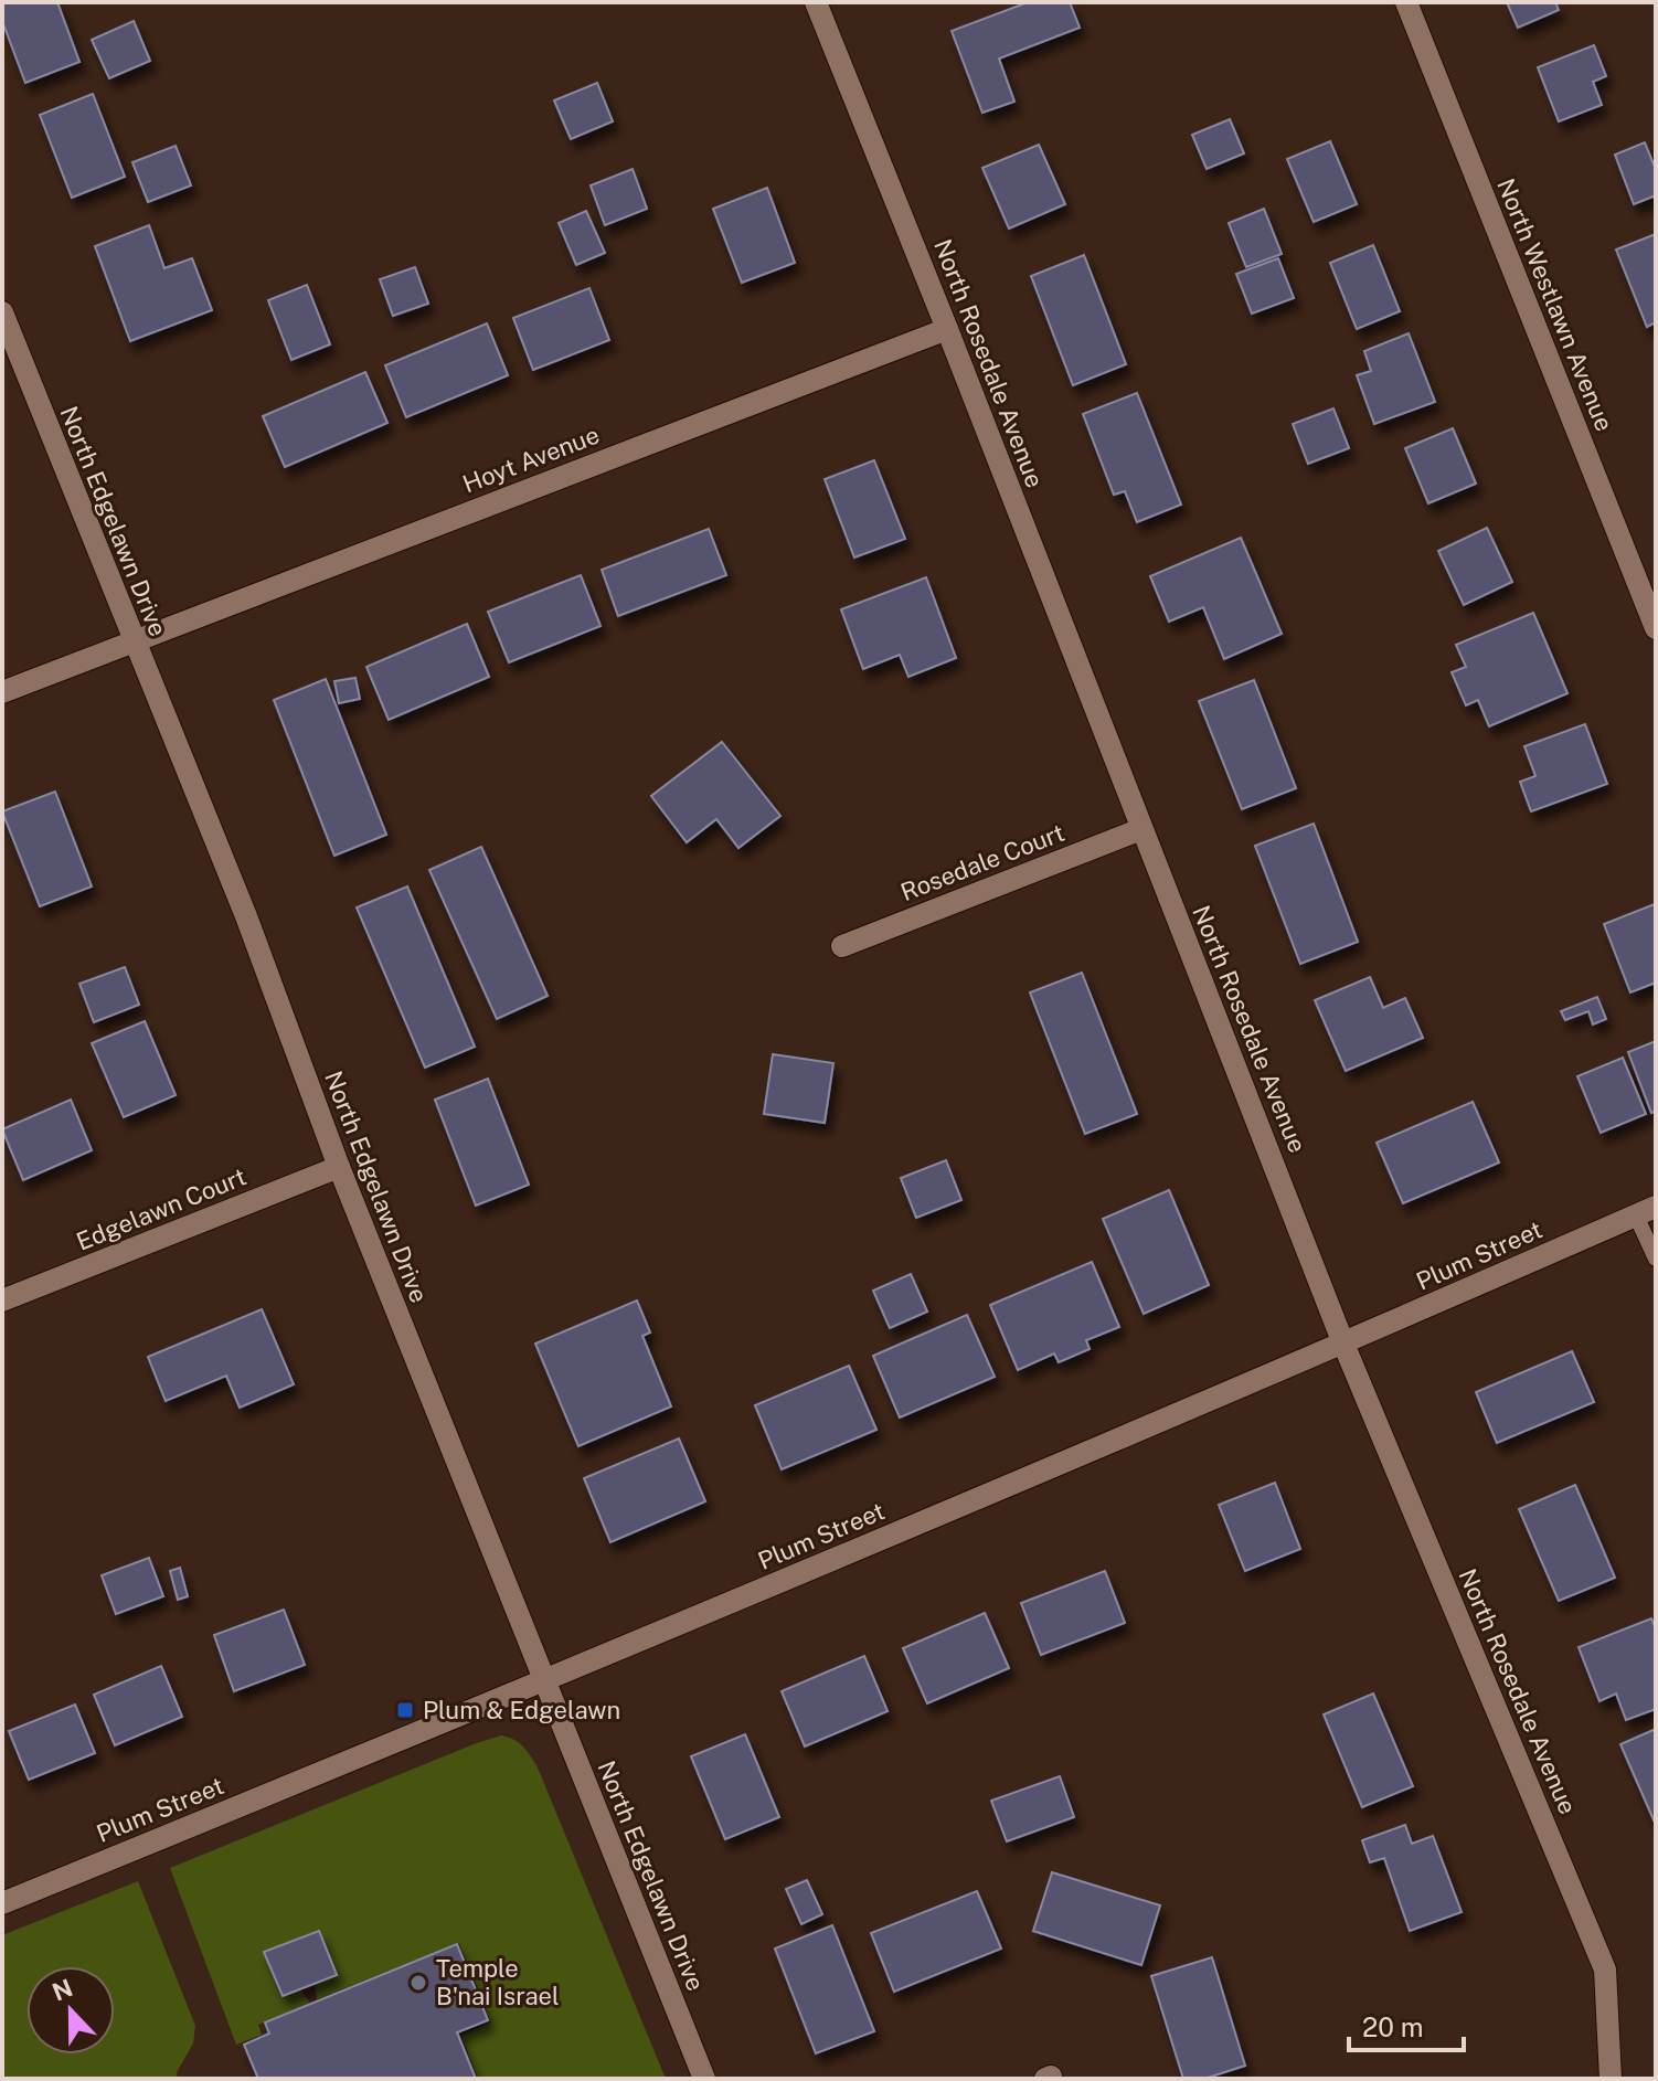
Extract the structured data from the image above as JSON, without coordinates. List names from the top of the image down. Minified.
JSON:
{"streets":{"street":["North Westlawn Avenue","North Rosedale Avenue","Hoyt Avenue","North Edgelawn Drive","Rosedale Court","Edgelawn Court","Plum Street"]},"crossings":[["North Rosedale Avenue","Hoyt Avenue"],["North Rosedale Avenue","Rosedale Court"],["North Rosedale Avenue","Plum Street"],["Hoyt Avenue","North Edgelawn Drive"],["North Edgelawn Drive","Edgelawn Court"],["North Edgelawn Drive","Plum Street"]],"places":{"transit":["Plum & Edgelawn"],"other":["Temple B'nai Israel"]},"scale_bar":"20 m","north":"top"}
